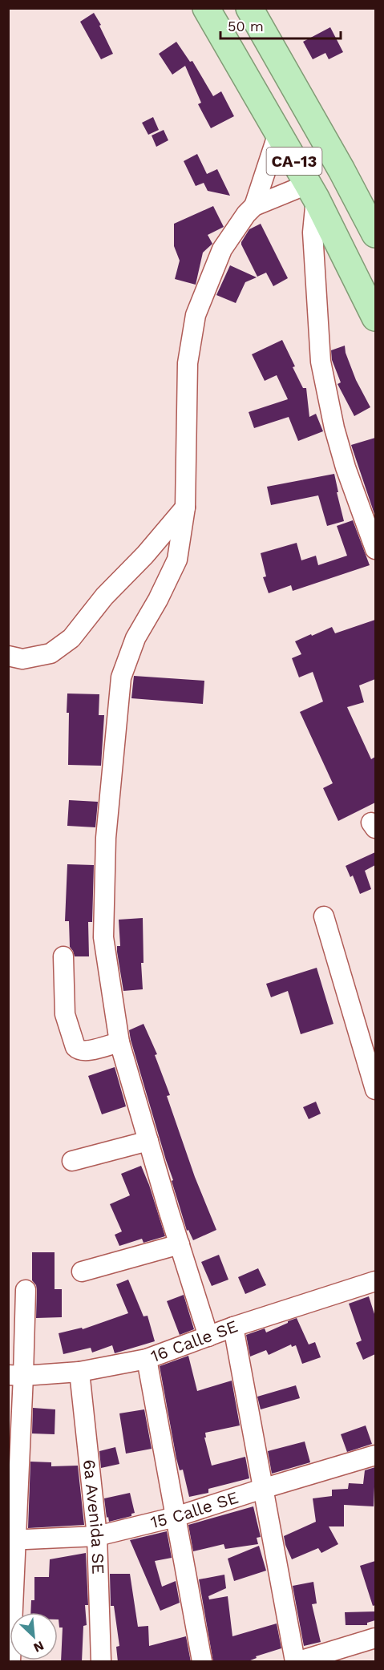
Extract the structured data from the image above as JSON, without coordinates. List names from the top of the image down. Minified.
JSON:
{"streets":{"highway":["CA-13"],"street":["16 Calle SE","15 Calle SE","6a Avenida SE"]},"crossings":[["16 Calle SE","6a Avenida SE"],["15 Calle SE","6a Avenida SE"]],"scale_bar":"50 m","north":"bottom right"}
